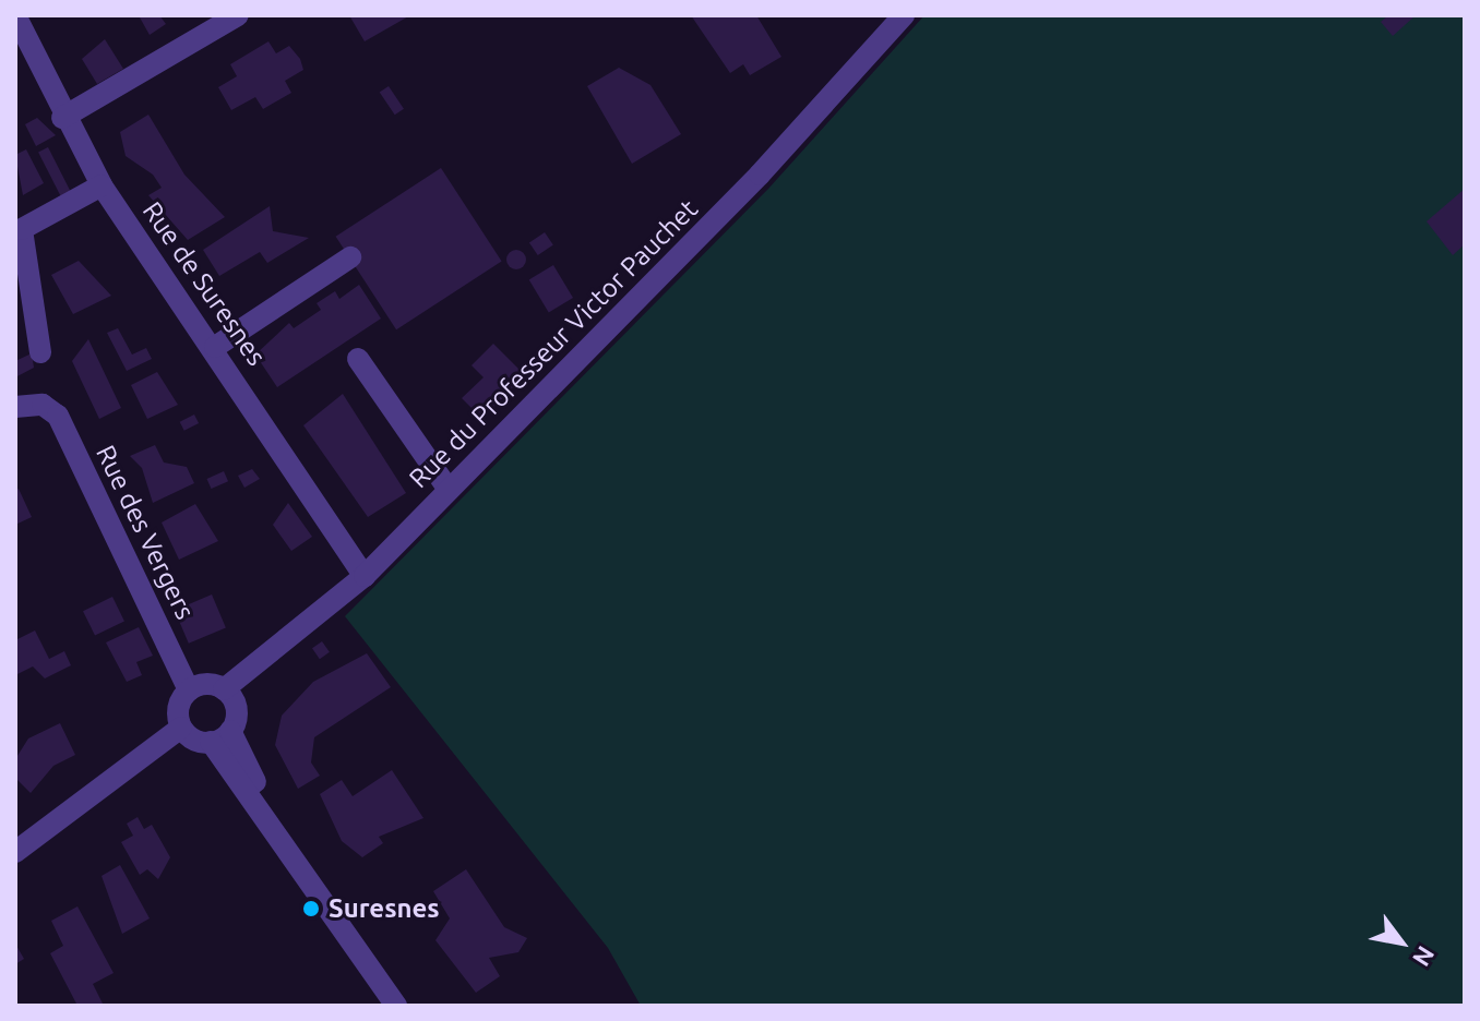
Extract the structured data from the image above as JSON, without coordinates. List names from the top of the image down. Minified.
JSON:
{"streets":{"street":["Rue de Suresnes","Rue du Professeur Victor Pauchet","Rue des Vergers"]},"crossings":[["Rue de Suresnes","Rue du Professeur Victor Pauchet"],["Rue du Professeur Victor Pauchet","Rue des Vergers"]],"places":["Suresnes"],"north":"bottom right"}
